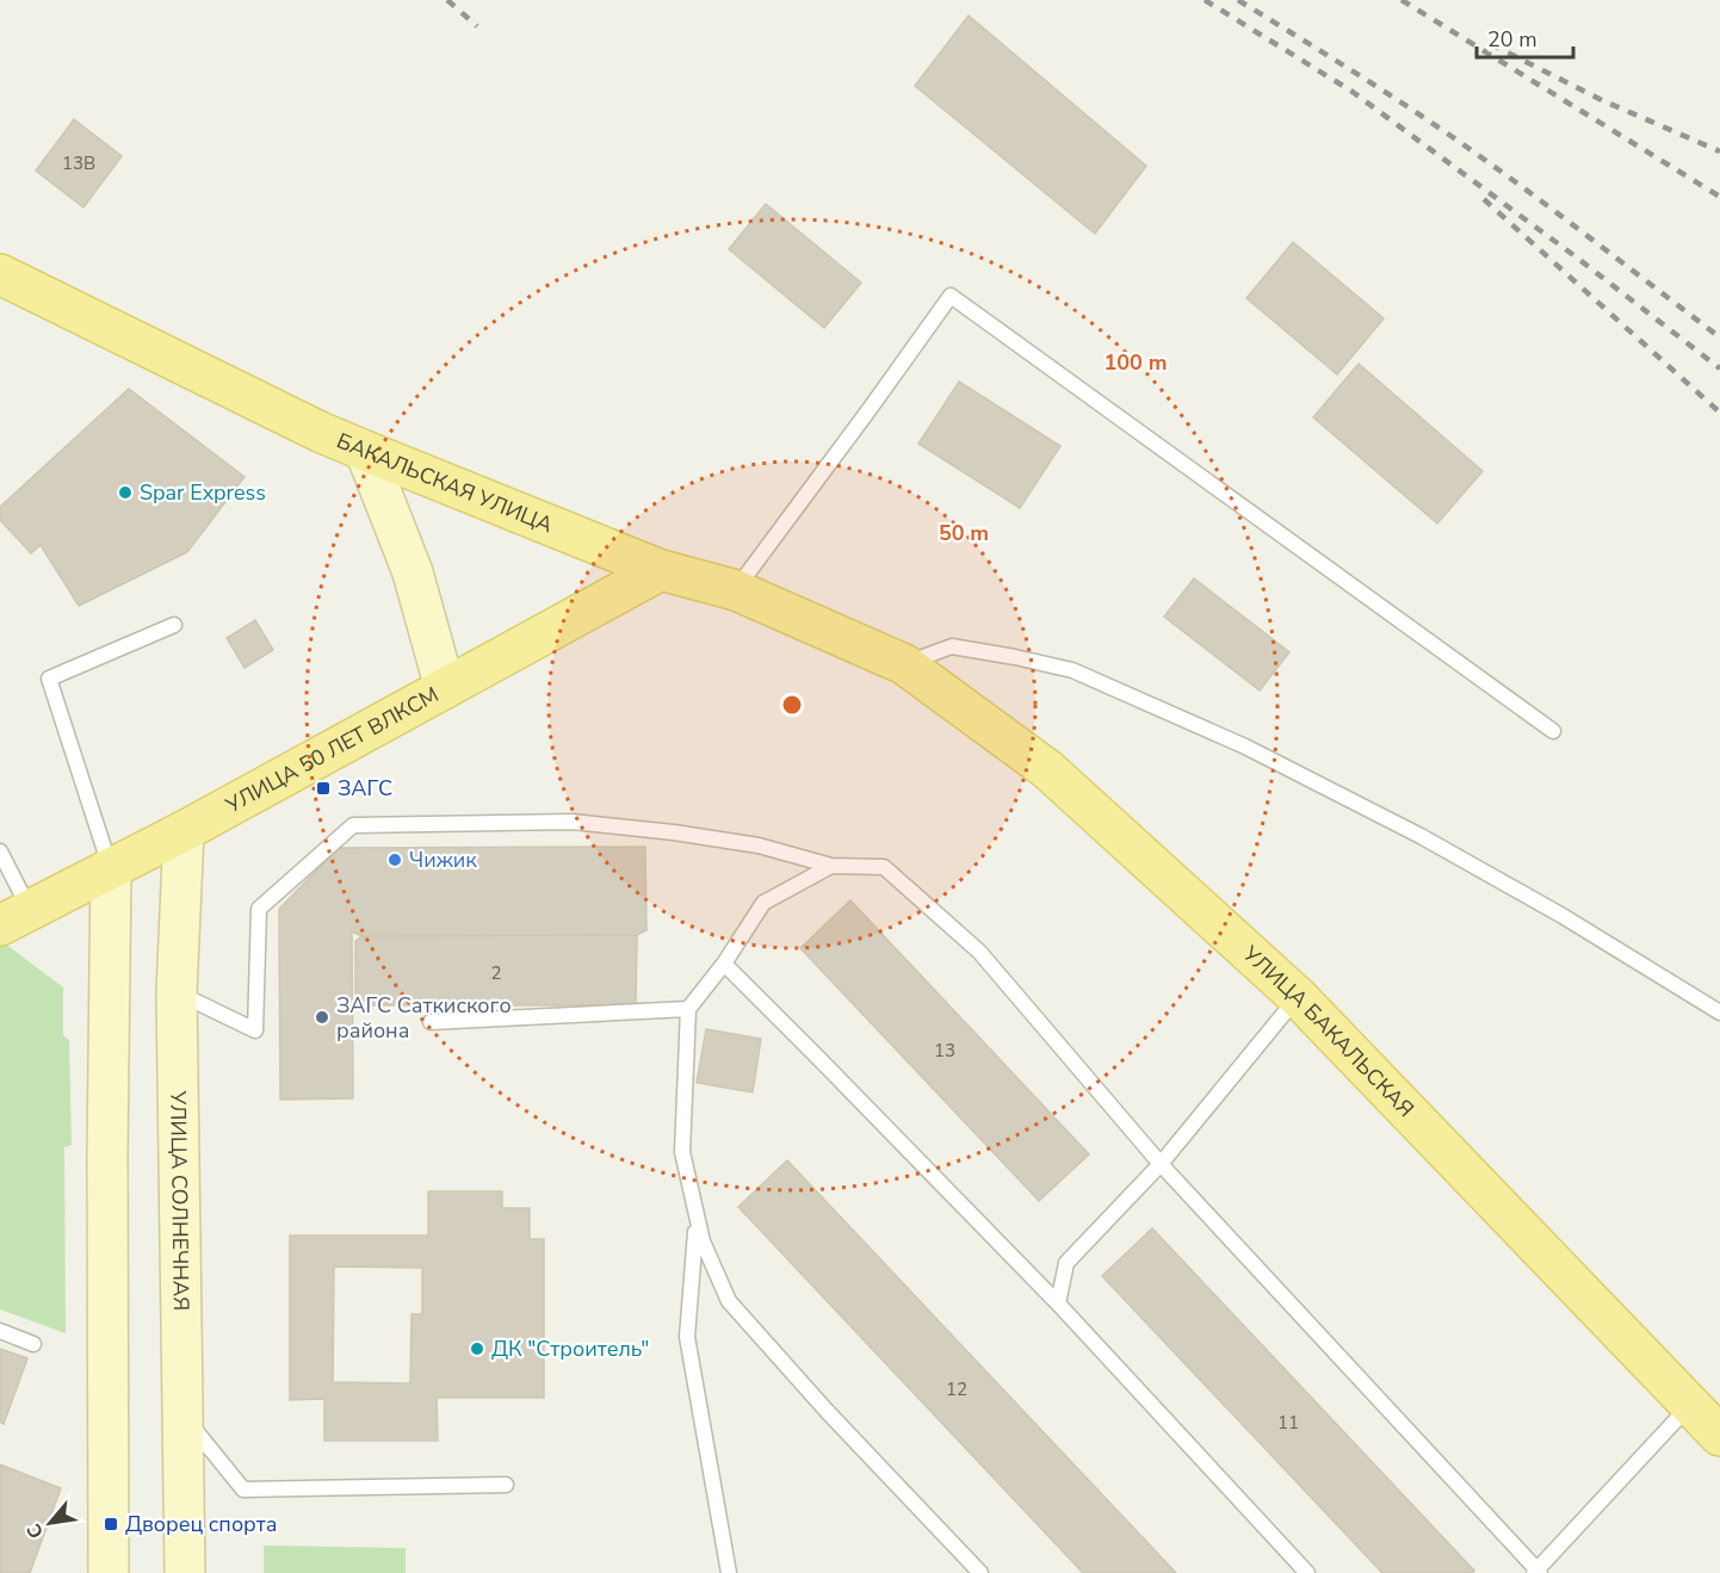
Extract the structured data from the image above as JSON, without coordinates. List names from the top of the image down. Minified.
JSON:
{"streets":{"main road":["БАКАЛЬСКАЯ УЛИЦА","УЛИЦА 50 ЛЕТ ВЛКСМ","УЛИЦА БАКАЛЬСКАЯ","УЛИЦА СОЛНЕЧНАЯ"]},"crossings":[["БАКАЛЬСКАЯ УЛИЦА","УЛИЦА 50 ЛЕТ ВЛКСМ"],["БАКАЛЬСКАЯ УЛИЦА","УЛИЦА БАКАЛЬСКАЯ"],["УЛИЦА 50 ЛЕТ ВЛКСМ","УЛИЦА СОЛНЕЧНАЯ"]],"places":{"other":["Spar Express","Чижик","ЗАГС Саткиского района","ДК \"Строитель\""],"transit":["ЗАГС","Дворец спорта"]},"house_numbers":["13В","2","13","12","11"],"scale_bar":"20 m","north":"bottom left","rings":["100 m","50 m"]}
